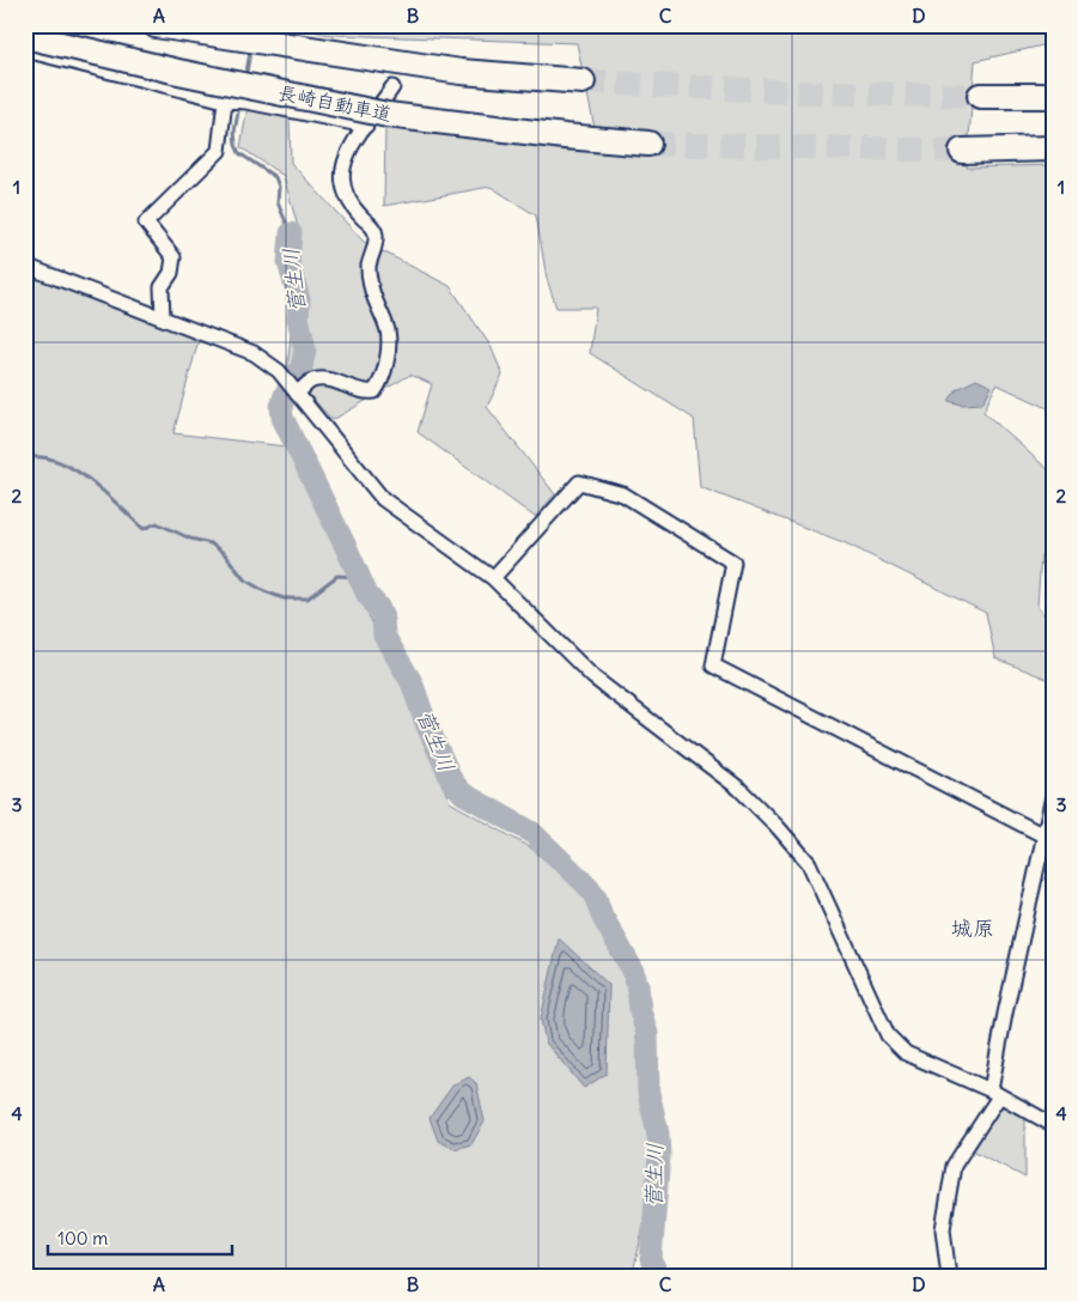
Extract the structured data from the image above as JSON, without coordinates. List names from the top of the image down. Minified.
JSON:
{"streets":{"highway":["長崎自動車道"]},"districts":["城原"],"water":["菅生川"],"scale_bar":"100 m","grid":{"columns":["A","B","C","D"],"rows":["1","2","3","4"]}}
